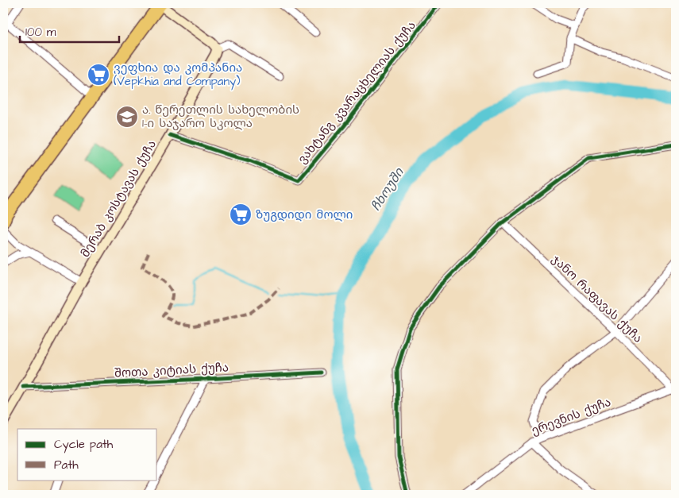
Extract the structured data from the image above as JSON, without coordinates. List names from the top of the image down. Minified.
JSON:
{"streets":{"main road":["მერაბ კოსტავას ქუჩა"],"street":["ვახტანგ კვარაცხელიას ქუჩა","ჯანო რაფავას ქუჩა","შოთა კიტიას ქუჩა","ერევნის ქუჩა"]},"crossings":[["ვახტანგ კვარაცხელიას ქუჩა","მერაბ კოსტავას ქუჩა"],["მერაბ კოსტავას ქუჩა","შოთა კიტიას ქუჩა"],["ჯანო რაფავას ქუჩა","ერევნის ქუჩა"]],"water":["ჩხოუში"],"places":{"supermarket":["ვეფხია და კომპანია (Vepkhia and Company)","ზუგდიდი მოლი"],"school or university":["ა. წერეთლის სახელობის 1-ი საჯარო სკოლა"]},"legend":["Cycle path","Path"],"scale_bar":"100 m"}
